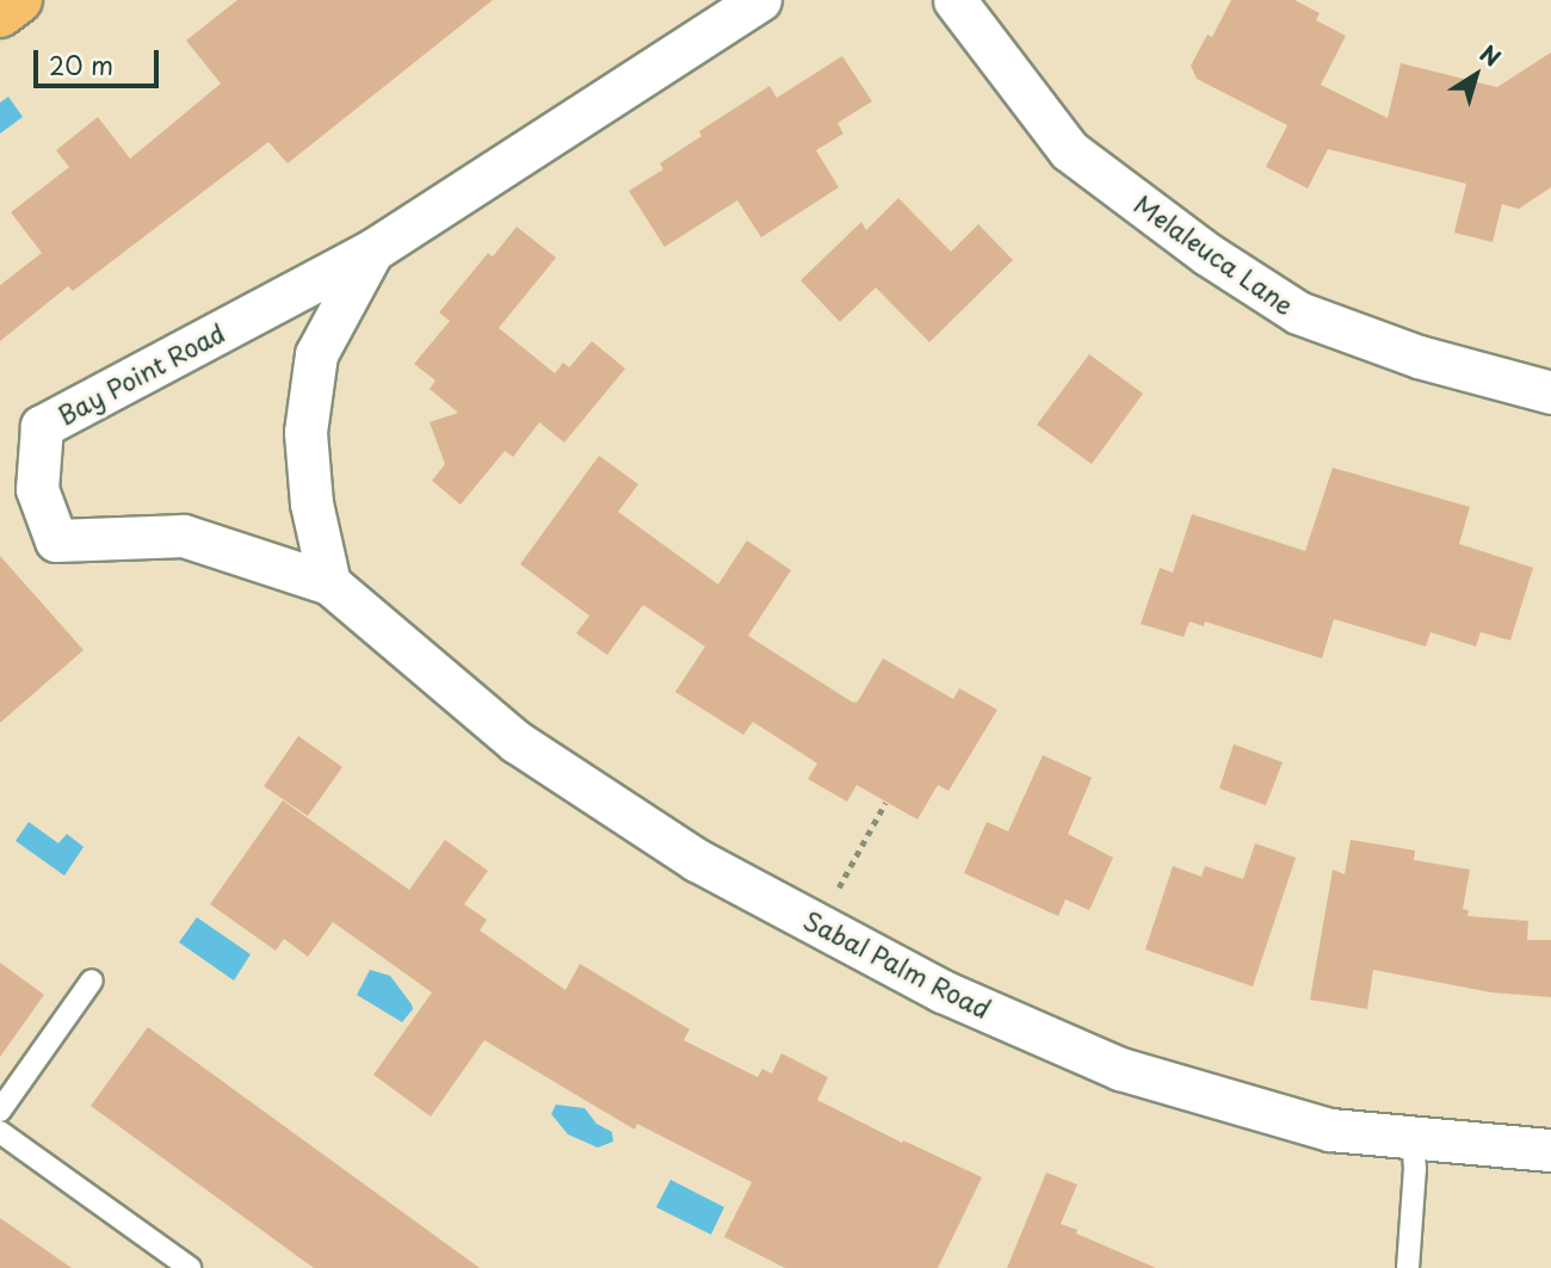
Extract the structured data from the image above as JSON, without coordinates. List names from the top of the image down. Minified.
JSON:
{"streets":{"street":["Melaleuca Lane","Bay Point Road","Sabal Palm Road"]},"crossings":[["Bay Point Road","Sabal Palm Road"]],"scale_bar":"20 m","north":"top right"}
